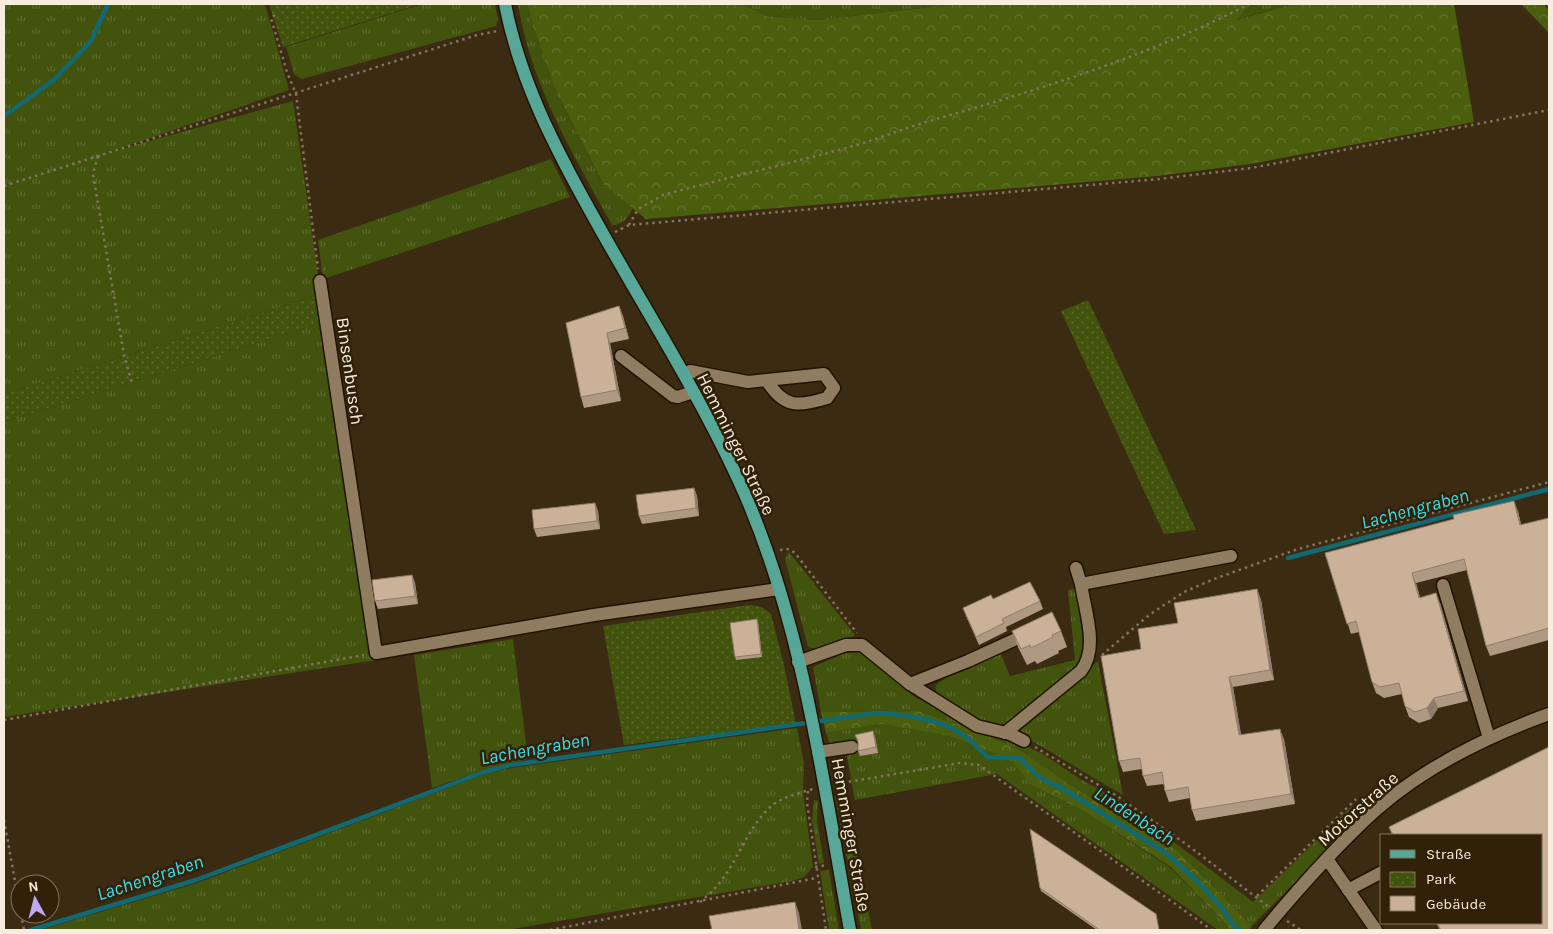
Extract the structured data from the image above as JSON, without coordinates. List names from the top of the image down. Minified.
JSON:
{"streets":{"main road":["Hemminger Straße"],"street":["Binsenbusch","Motorstraße"]},"water":["Lachengraben","Lindenbach"],"legend":["Straße","Park","Gebäude"],"north":"top"}
